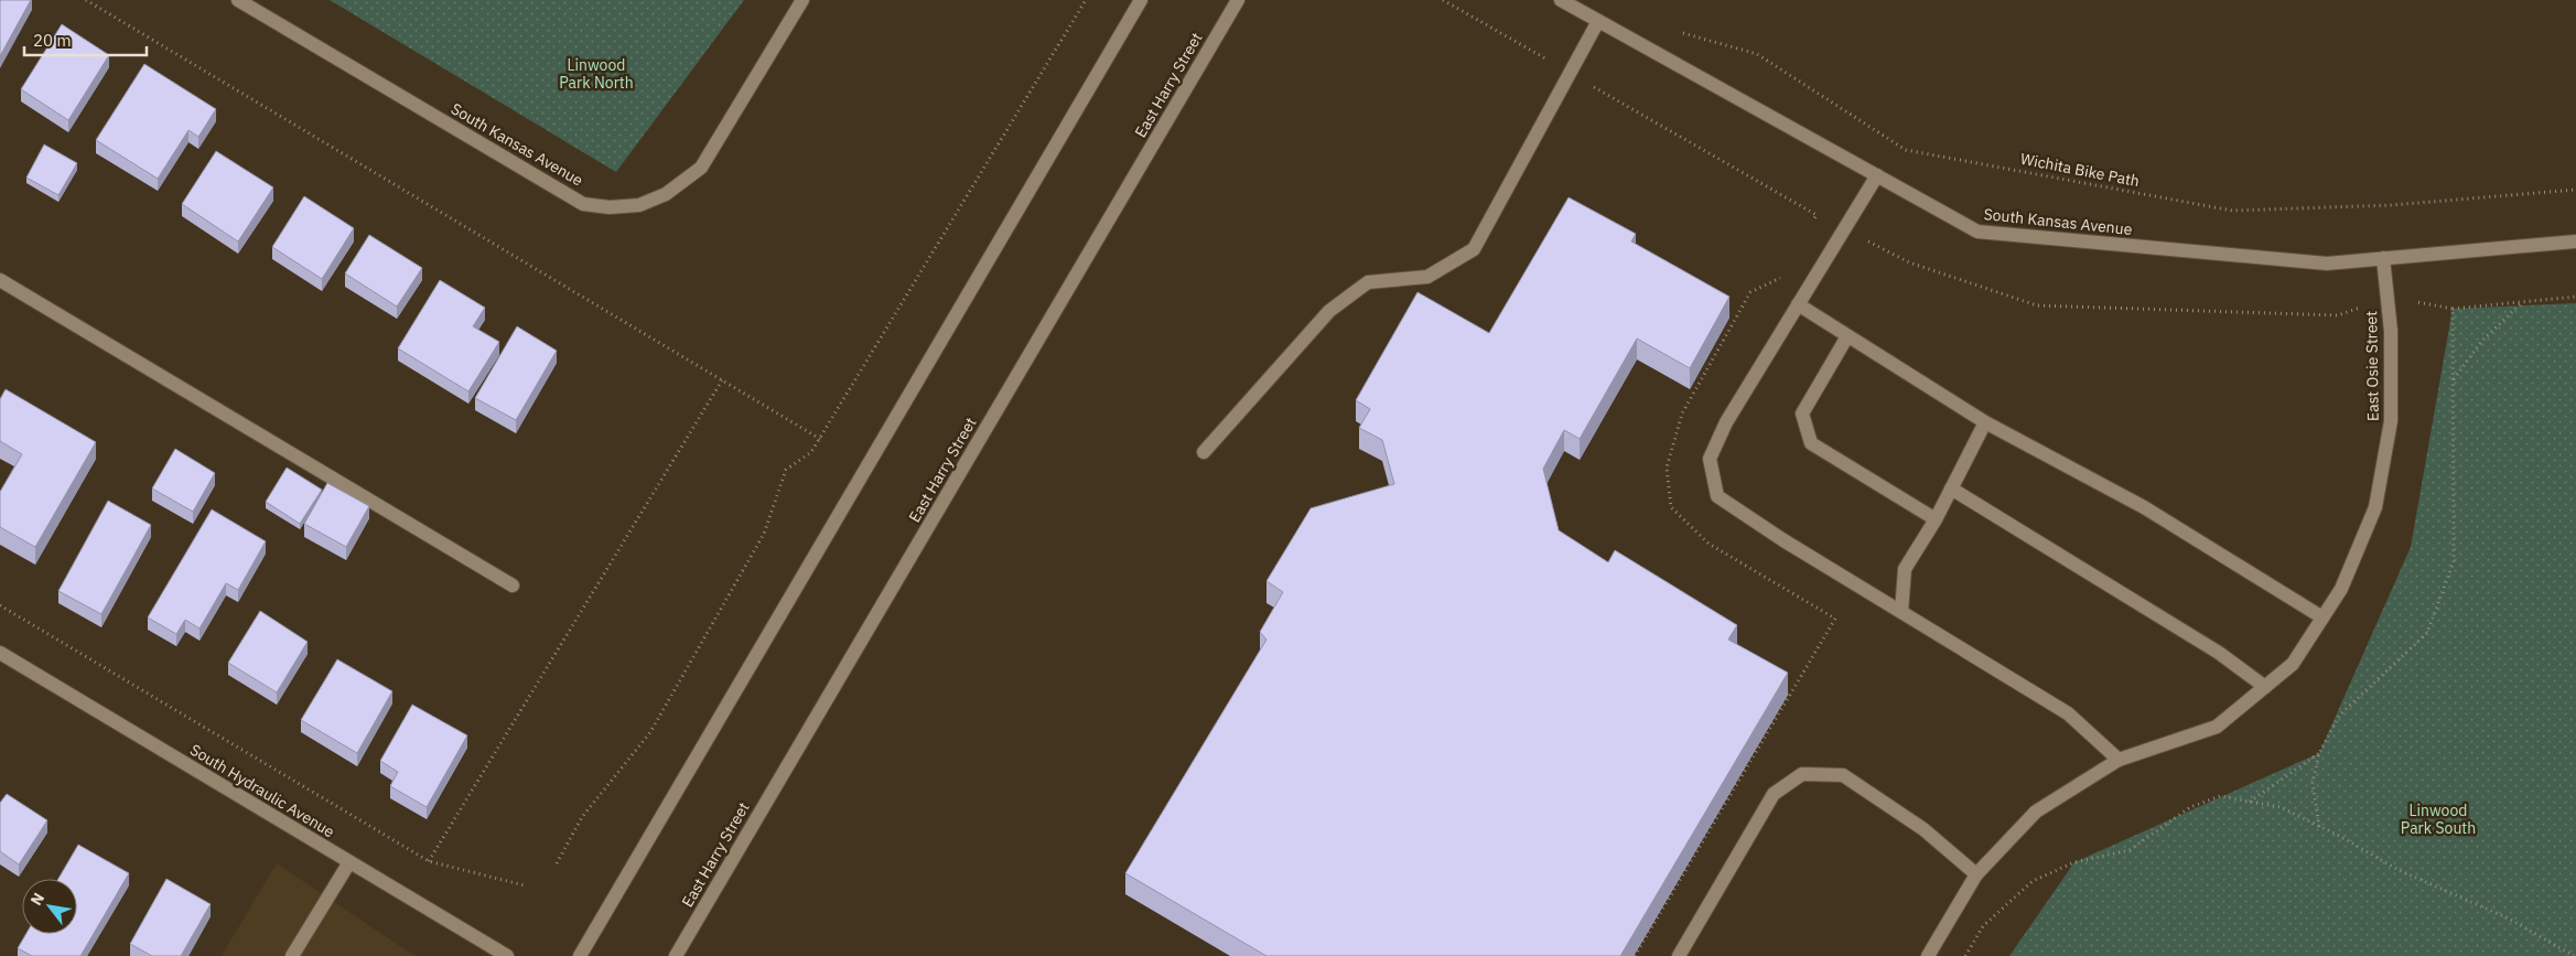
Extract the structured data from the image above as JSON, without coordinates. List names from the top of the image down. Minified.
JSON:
{"streets":{"street":["East Harry Street","South Kansas Avenue","East Osie Street","South Hydraulic Avenue"],"path":["Wichita Bike Path"]},"crossings":[["South Kansas Avenue","East Osie Street"]],"parks":["Linwood Park North","Linwood Park South"],"scale_bar":"20 m","north":"top left"}
